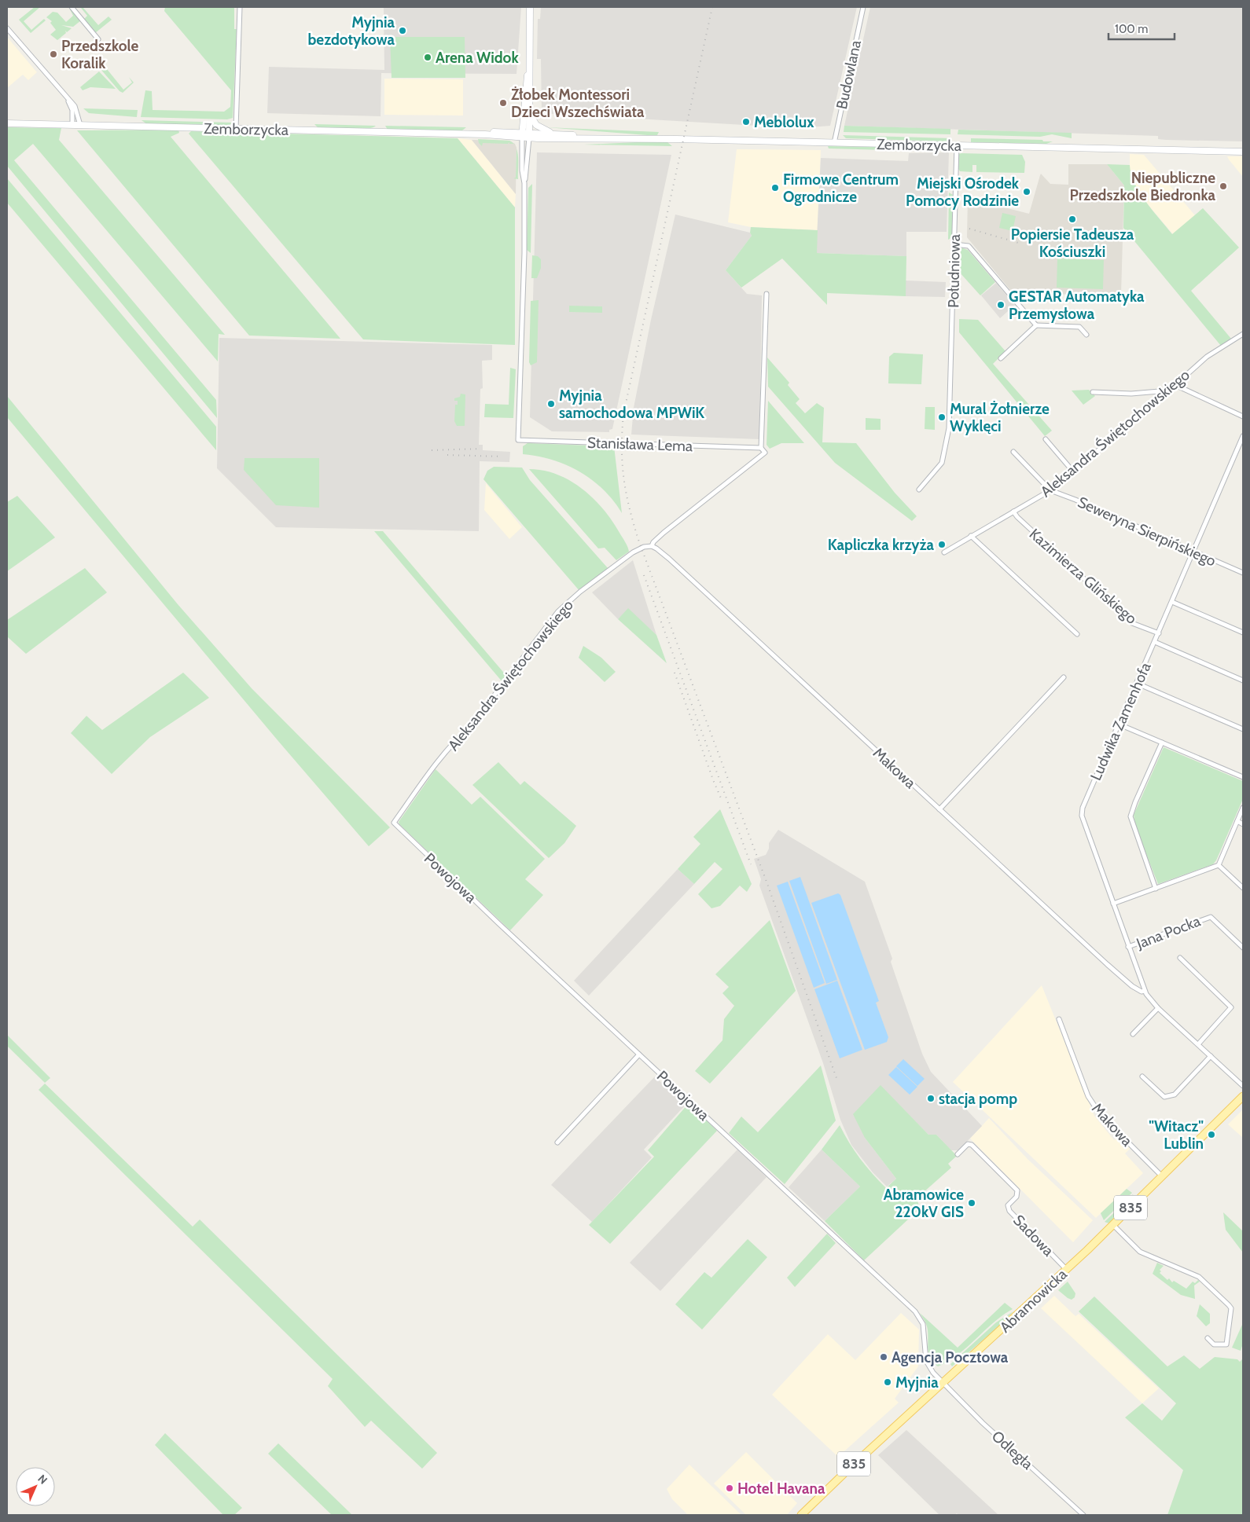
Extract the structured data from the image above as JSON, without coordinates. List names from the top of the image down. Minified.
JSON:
{"streets":{"main road":["835","Abramowicka"],"street":["Budowlana","Zemborzycka","Południowa","Aleksandra Świętochowskiego","Stanisława Lema","Seweryna Sierpińskiego","Kazimierza Glińskiego","Ludwika Zamenhofa","Makowa","Powojowa","Jana Pocka","Sadowa","Odległa"]},"crossings":[["Budowlana","Zemborzycka"],["Zemborzycka","Południowa"],["Aleksandra Świętochowskiego","Seweryna Sierpińskiego"],["Aleksandra Świętochowskiego","Kazimierza Glińskiego"],["Aleksandra Świętochowskiego","Makowa"],["Aleksandra Świętochowskiego","Powojowa"],["Seweryna Sierpińskiego","Ludwika Zamenhofa"],["Kazimierza Glińskiego","Ludwika Zamenhofa"],["Ludwika Zamenhofa","Makowa"],["Ludwika Zamenhofa","Jana Pocka"],["Makowa","Abramowicka"],["Powojowa","Abramowicka"],["Powojowa","Odległa"],["Sadowa","Abramowicka"],["Abramowicka","Odległa"]],"places":["Myjnia bezdotykowa","Przedszkole Koralik","Arena Widok","Żłobek Montessori Dzieci Wszechświata","Meblolux","Niepubliczne Przedszkole Biedronka","Firmowe Centrum Ogrodnicze","Miejski Ośrodek Pomocy Rodzinie","Popiersie Tadeusza Kościuszki","GESTAR Automatyka Przemysłowa","Myjnia samochodowa MPWiK","Mural Żołnierze Wyklęci","Kapliczka krzyża","stacja pomp","\"Witacz\" Lublin","Abramowice 220kV GIS","Agencja Pocztowa","Myjnia","Hotel Havana"],"scale_bar":"100 m","north":"top right"}
